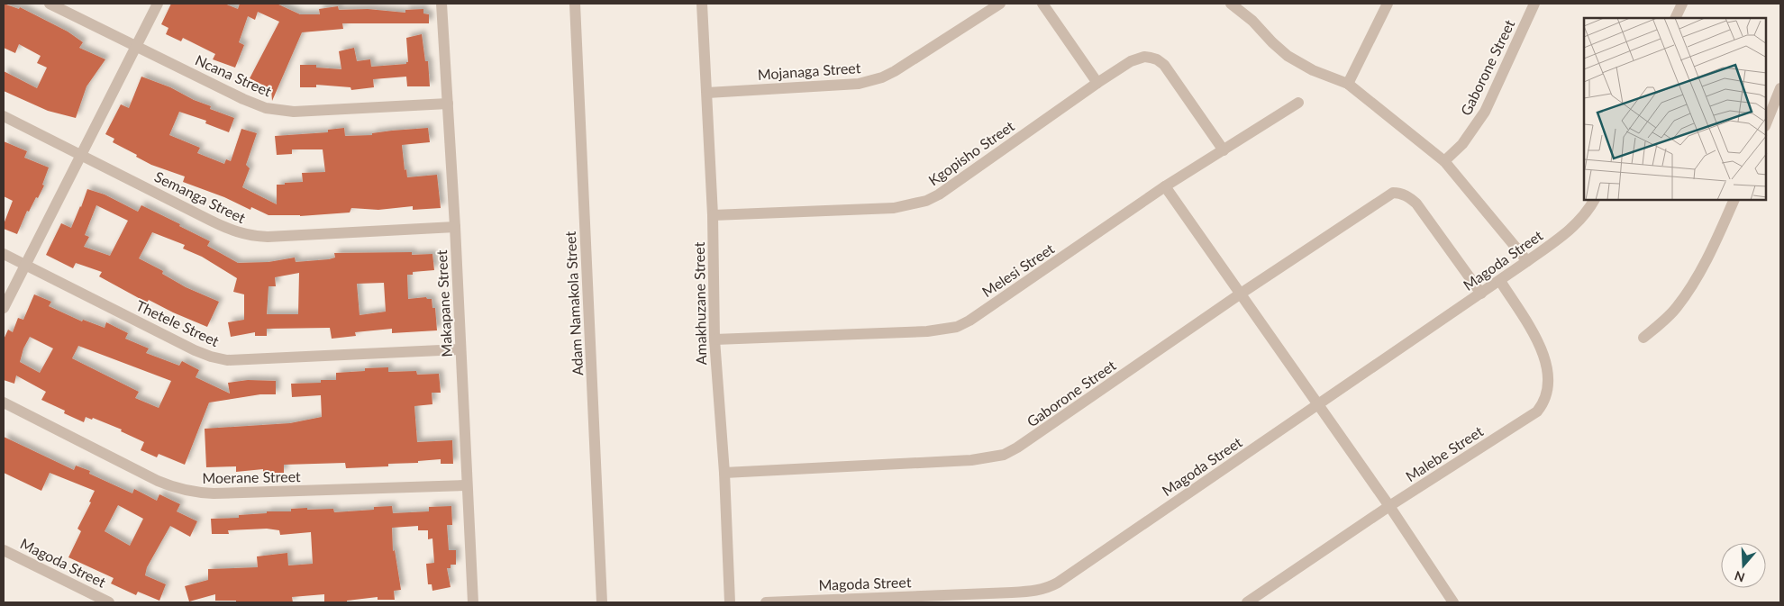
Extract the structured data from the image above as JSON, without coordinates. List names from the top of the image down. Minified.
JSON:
{"streets":{"street":["Gaborone Street","Mojanaga Street","Ncana Street","Kgopisho Street","Semanga Street","Magoda Street","Melesi Street","Makapane Street","Adam Namakola Street","Amakhuzane Street","Thetele Street","Malebe Street","Moerane Street"]},"crossings":[["Gaborone Street","Magoda Street"],["Gaborone Street","Amakhuzane Street"],["Mojanaga Street","Amakhuzane Street"],["Ncana Street","Makapane Street"],["Kgopisho Street","Melesi Street"],["Kgopisho Street","Amakhuzane Street"],["Semanga Street","Makapane Street"],["Magoda Street","Malebe Street"],["Melesi Street","Amakhuzane Street"],["Makapane Street","Thetele Street"],["Makapane Street","Moerane Street"]],"north":"bottom"}
